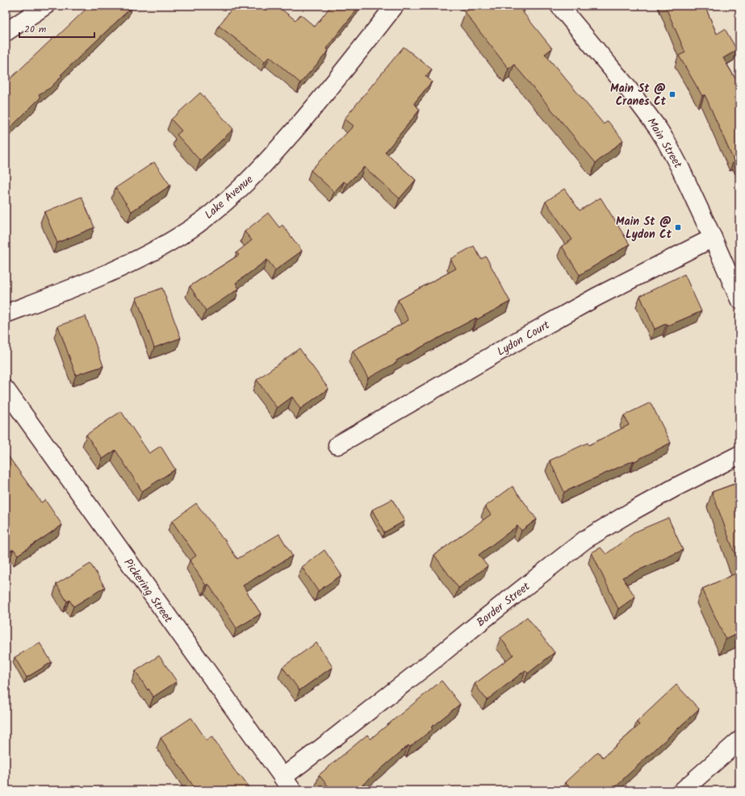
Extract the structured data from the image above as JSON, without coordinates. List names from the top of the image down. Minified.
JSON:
{"streets":{"street":["Main Street","Lake Avenue","Lydon Court","Pickering Street","Border Street"]},"crossings":[["Main Street","Lydon Court"],["Pickering Street","Border Street"]],"places":{"transit":["Main St @ Cranes Ct","Main St @ Lydon Ct"]},"scale_bar":"20 m"}
